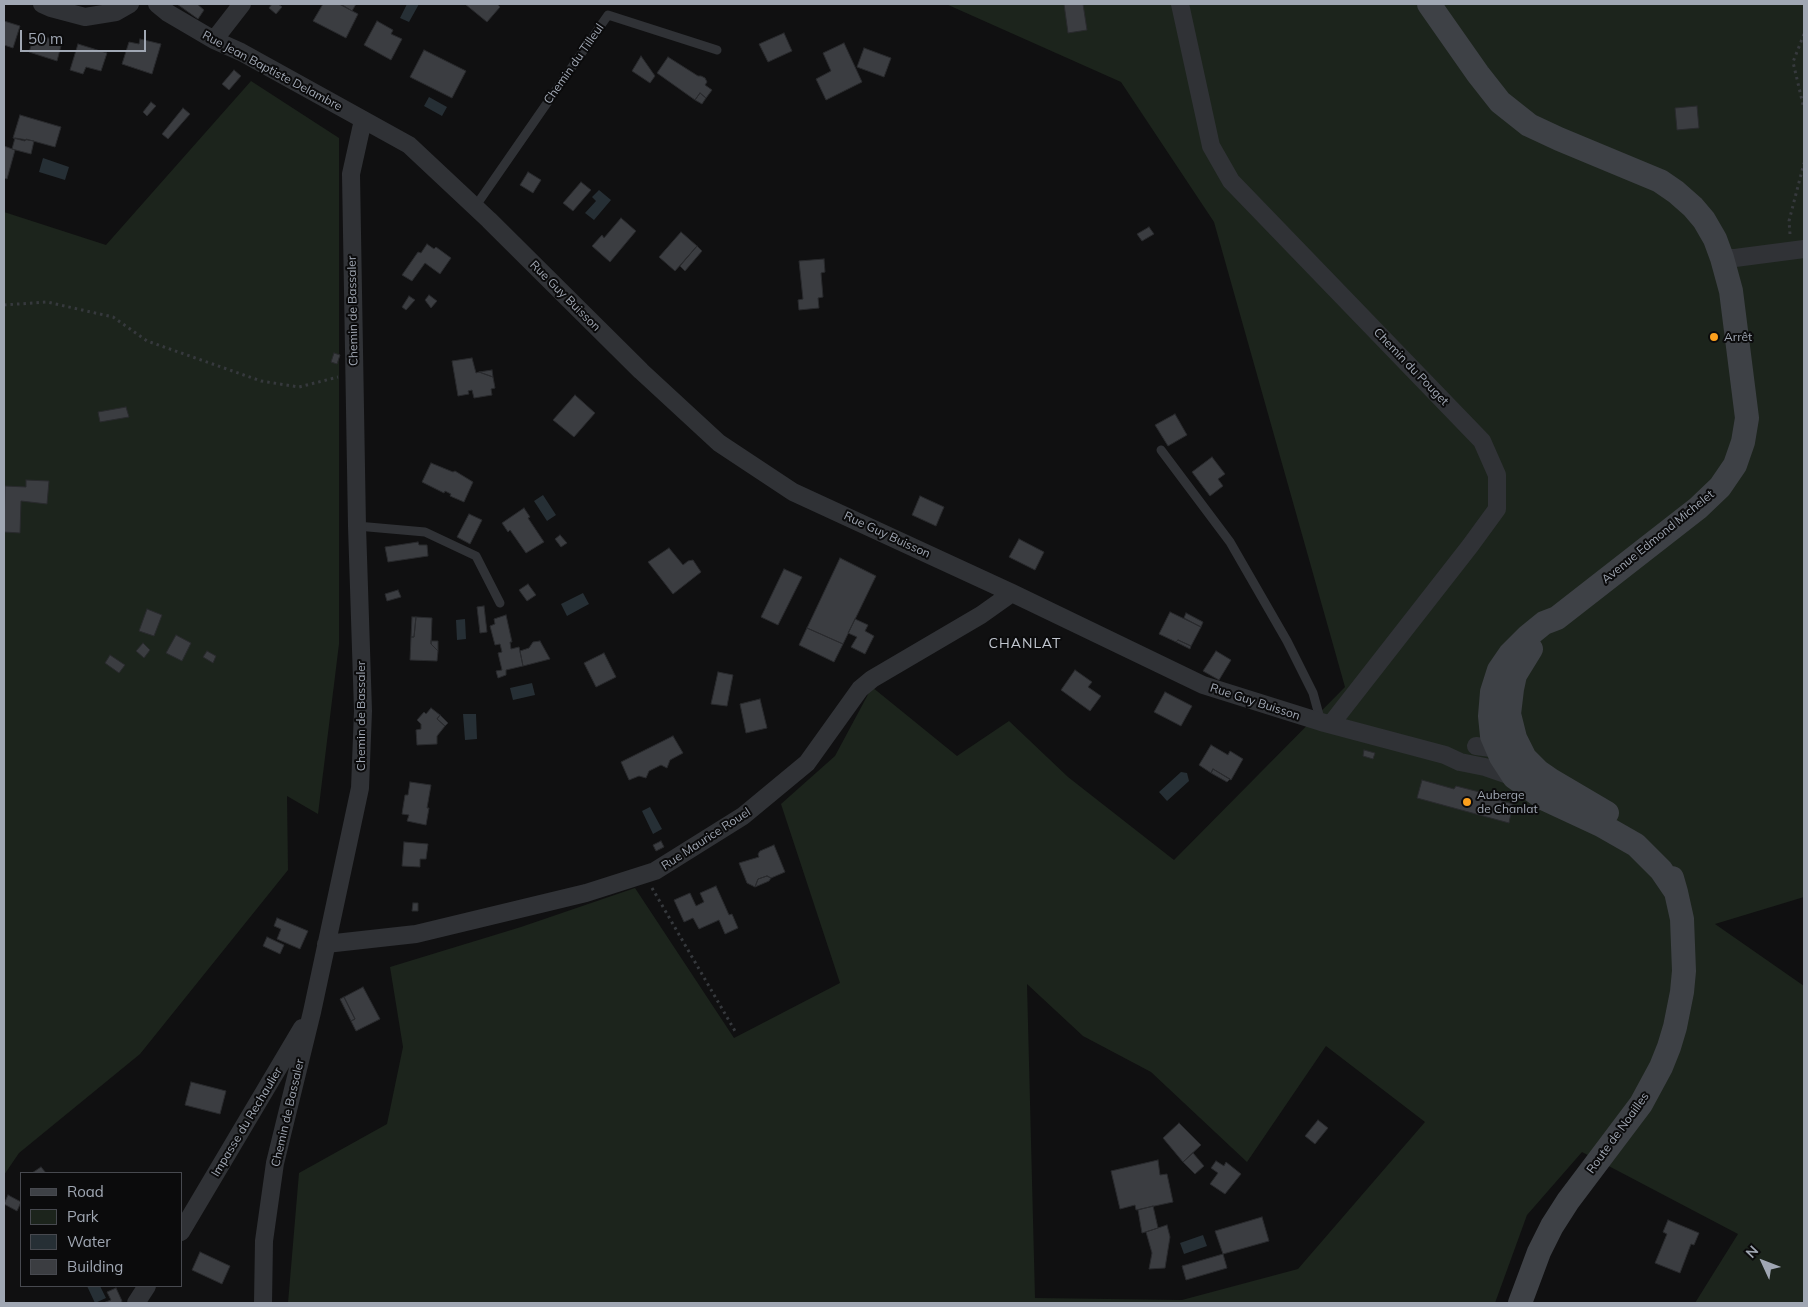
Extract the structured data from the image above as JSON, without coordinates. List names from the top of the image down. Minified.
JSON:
{"streets":{"main road":["Avenue Edmond Michelet","Route de Noailles"],"street":["Rue Jean Baptiste Delambre","Rue Guy Buisson","Chemin de Bassaler","Chemin du Pouget","Rue Maurice Rouel","Impasse du Rechaulier"],"lane":["Chemin du Tilleul"]},"crossings":[["Chemin du Tilleul","Rue Guy Buisson"],["Rue Jean Baptiste Delambre","Rue Guy Buisson"],["Rue Jean Baptiste Delambre","Chemin de Bassaler"],["Rue Guy Buisson","Chemin de Bassaler"],["Rue Guy Buisson","Chemin du Pouget"],["Rue Guy Buisson","Avenue Edmond Michelet"],["Rue Guy Buisson","Rue Maurice Rouel"],["Rue Guy Buisson","Route de Noailles"],["Chemin de Bassaler","Rue Maurice Rouel"],["Chemin de Bassaler","Impasse du Rechaulier"],["Avenue Edmond Michelet","Route de Noailles"]],"districts":["CHANLAT"],"places":["Arrêt","Auberge de Chanlat"],"legend":["Road","Park","Water","Building"],"scale_bar":"50 m","north":"top left"}
